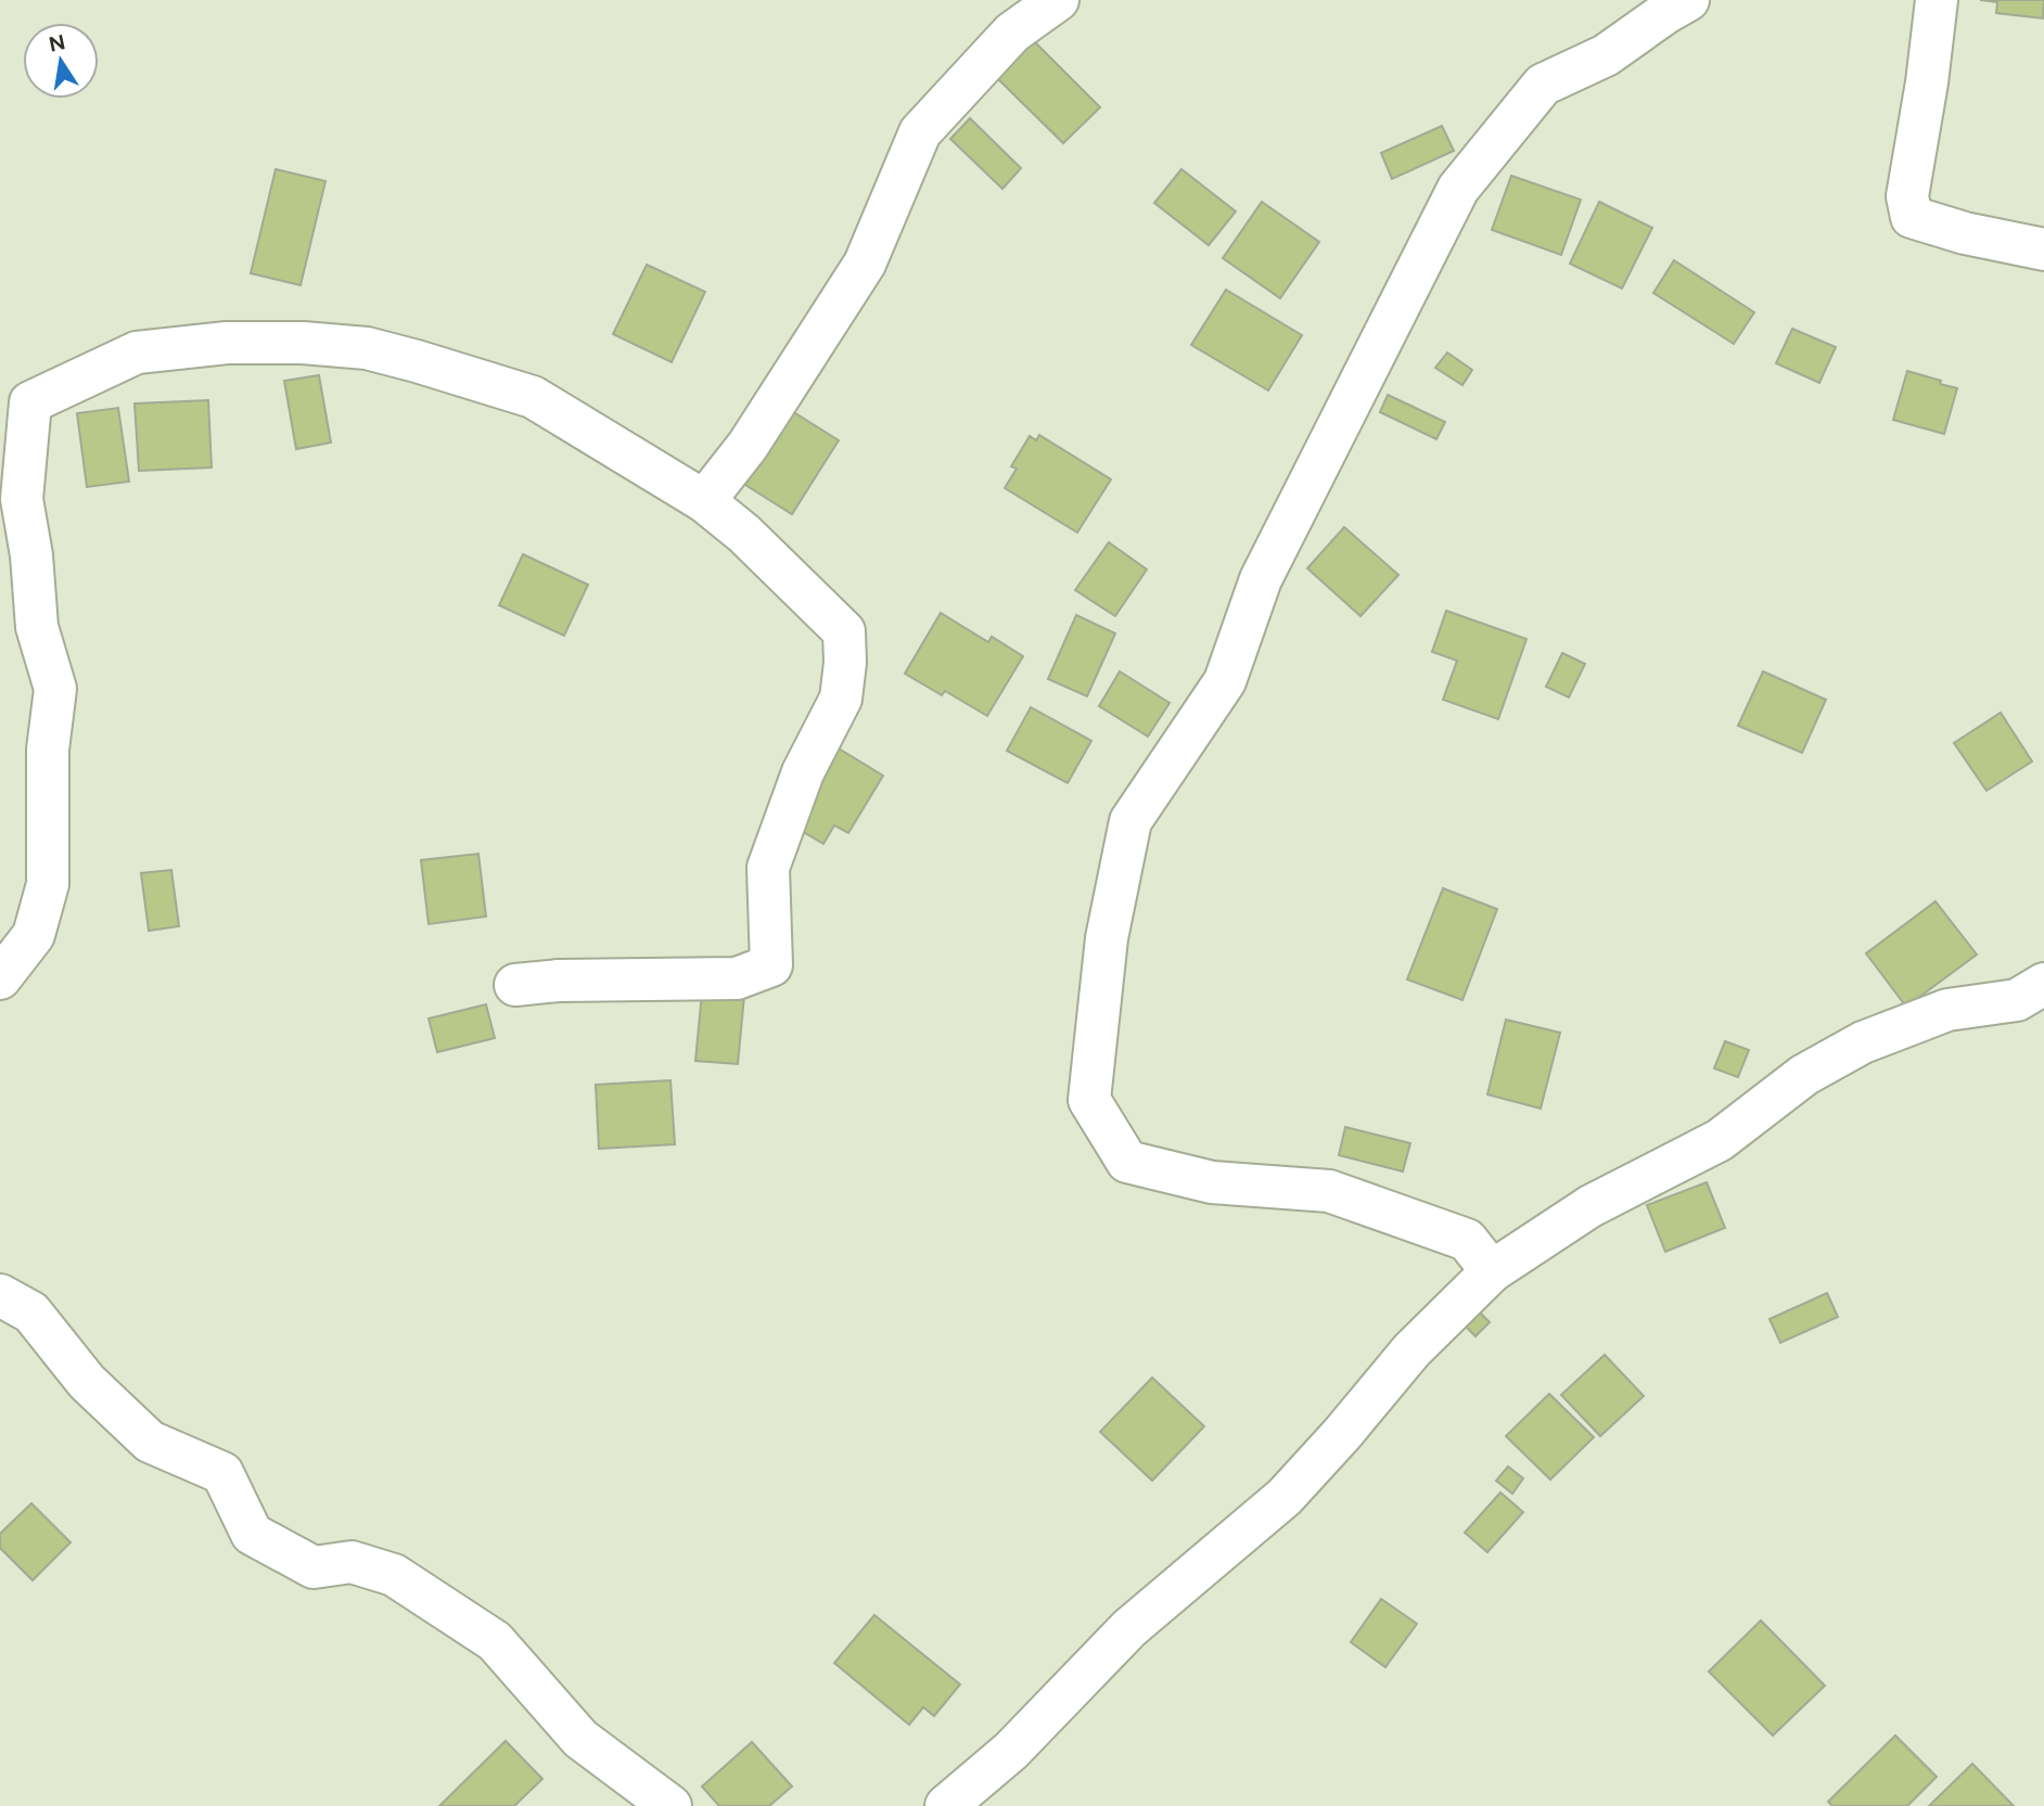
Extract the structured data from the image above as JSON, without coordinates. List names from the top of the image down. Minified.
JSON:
{"north":"top"}
